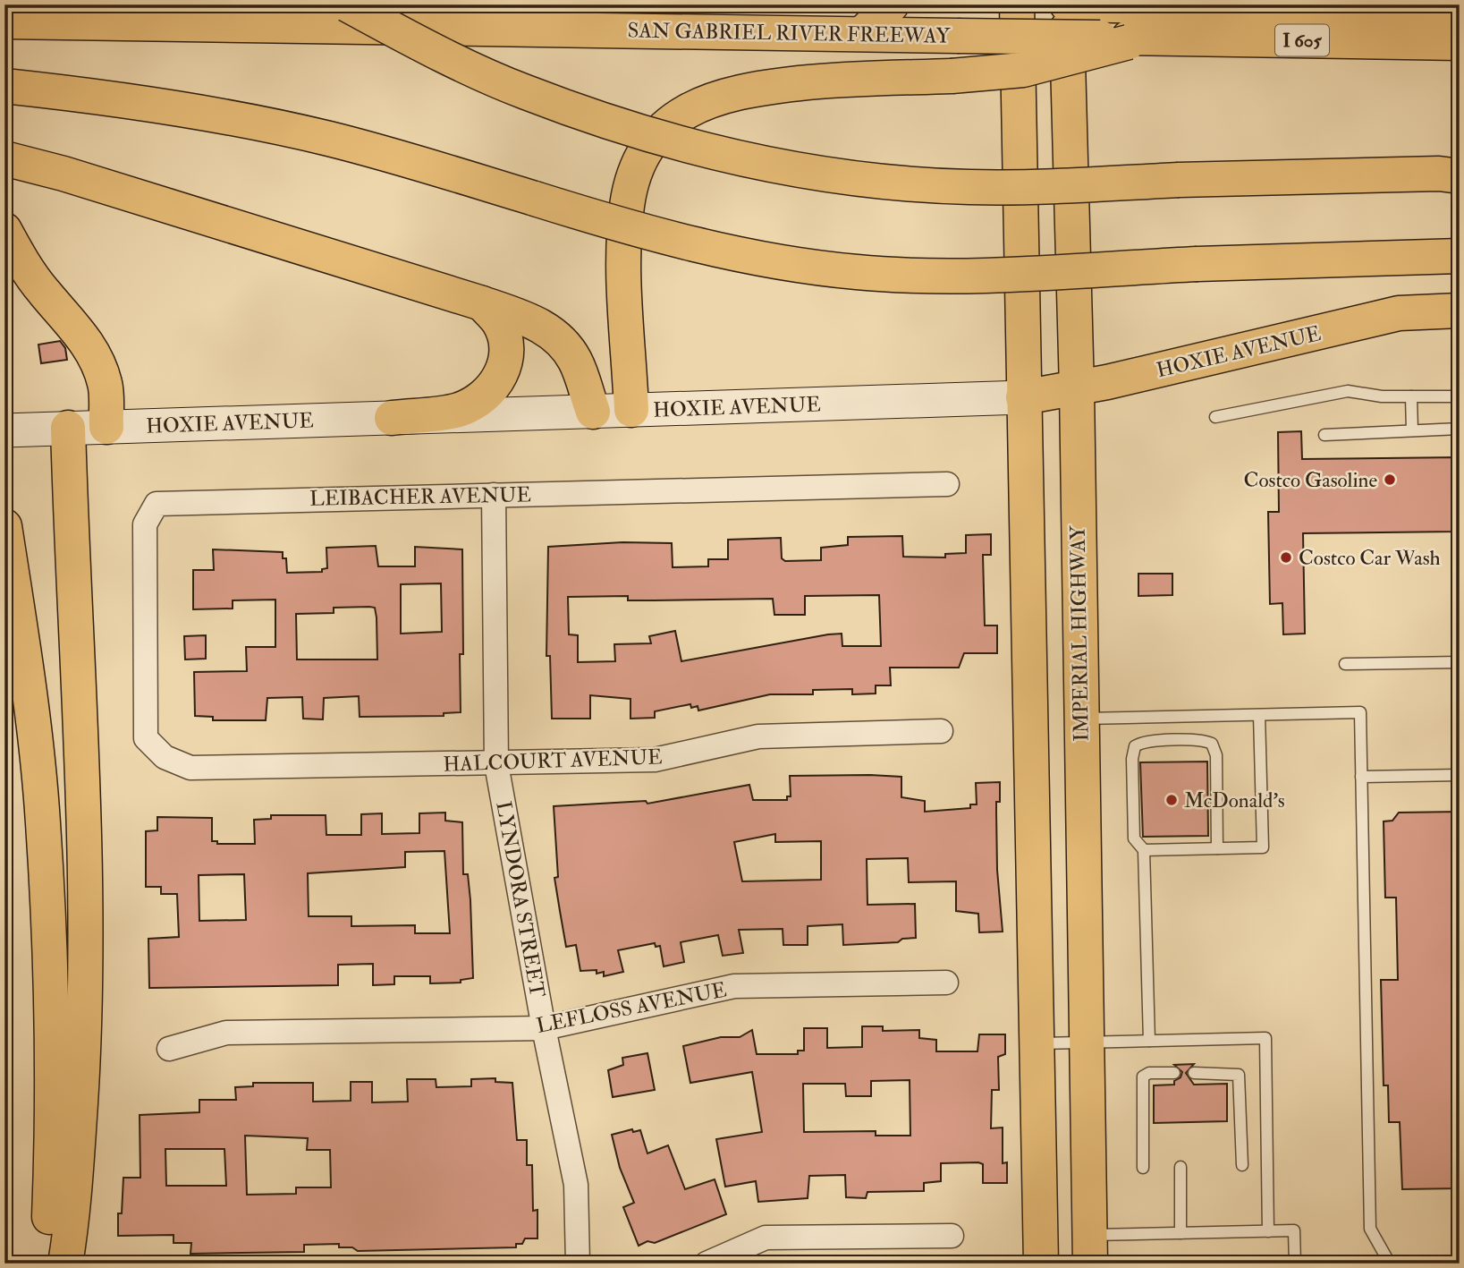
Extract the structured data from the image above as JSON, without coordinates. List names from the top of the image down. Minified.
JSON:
{"streets":{"main road":["SAN GABRIEL RIVER FREEWAY","I 605","HOXIE AVENUE","IMPERIAL HIGHWAY"],"street":["LEIBACHER AVENUE","HALCOURT AVENUE","LYNDORA STREET","LEFLOSS AVENUE"]},"crossings":[["HOXIE AVENUE","IMPERIAL HIGHWAY"],["LEIBACHER AVENUE","HALCOURT AVENUE"],["LEIBACHER AVENUE","LYNDORA STREET"],["HALCOURT AVENUE","LYNDORA STREET"],["LYNDORA STREET","LEFLOSS AVENUE"]],"places":["Costco Gasoline","Costco Car Wash","McDonald's"]}
